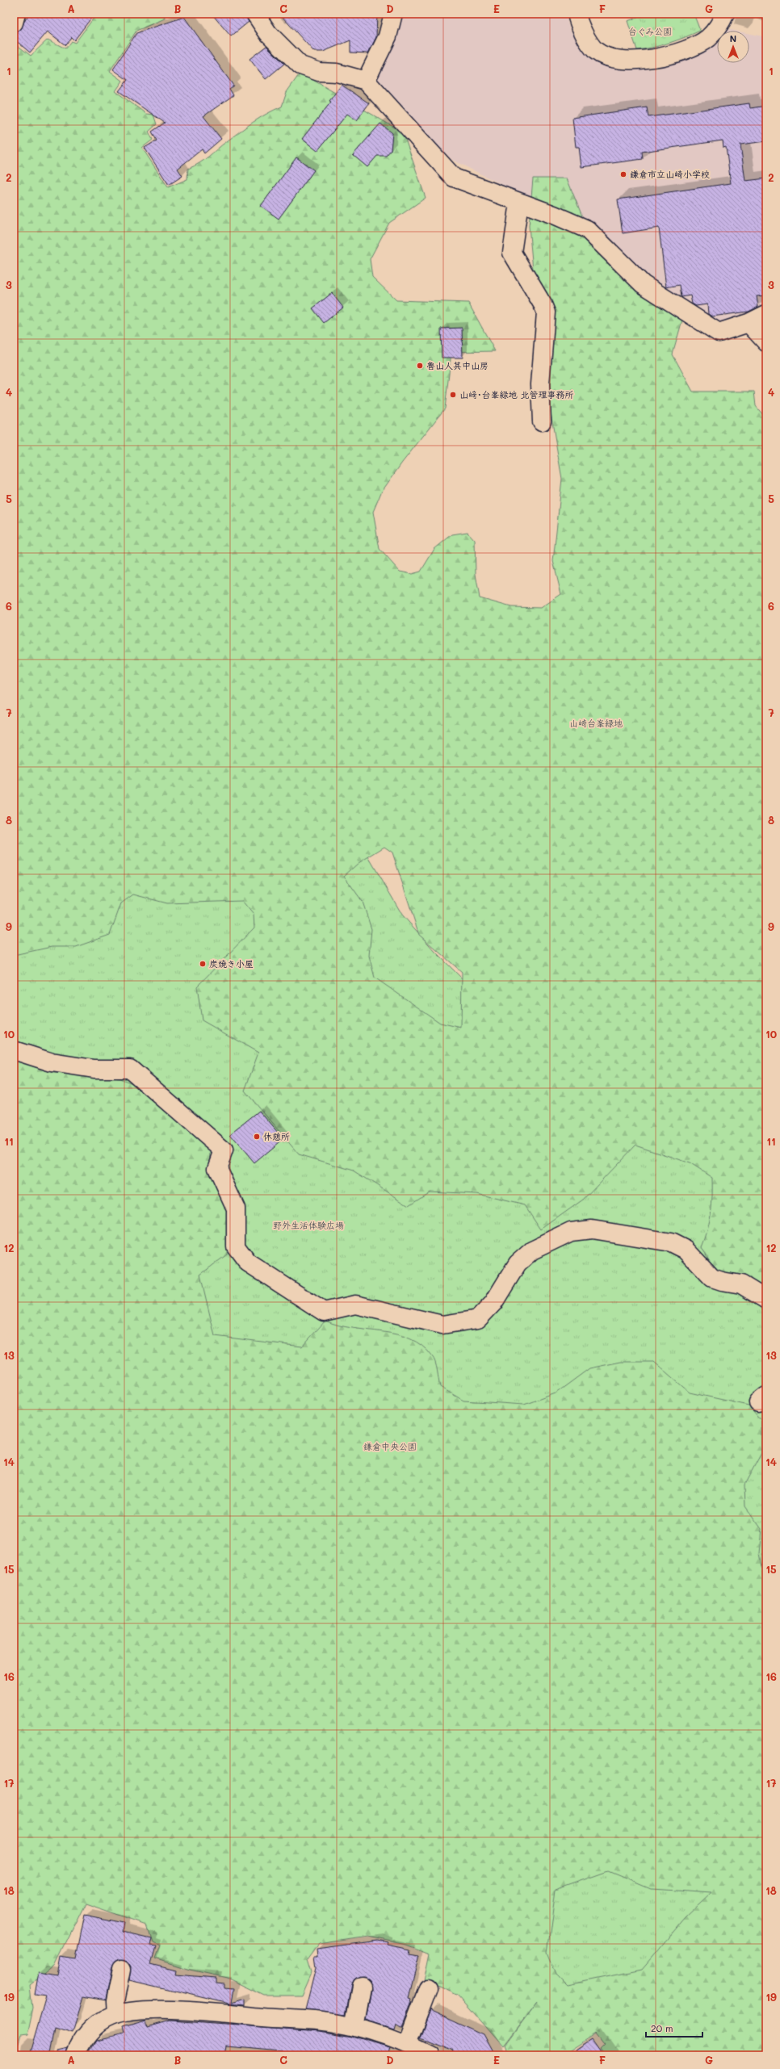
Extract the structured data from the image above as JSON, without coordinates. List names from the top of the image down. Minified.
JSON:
{"parks":["台ぐみ公園","山崎台峯緑地","野外生活体験広場","鎌倉中央公園"],"places":["鎌倉市立山崎小学校","魯山人其中山房","山﨑･台峯緑地 北管理事務所","炭焼き小屋","休憩所"],"scale_bar":"20 m","north":"top","grid":{"columns":["A","B","C","D","E","F","G"],"rows":["1","2","3","4","5","6","7","8","9","10","11","12","13","14","15","16","17","18","19"]}}
